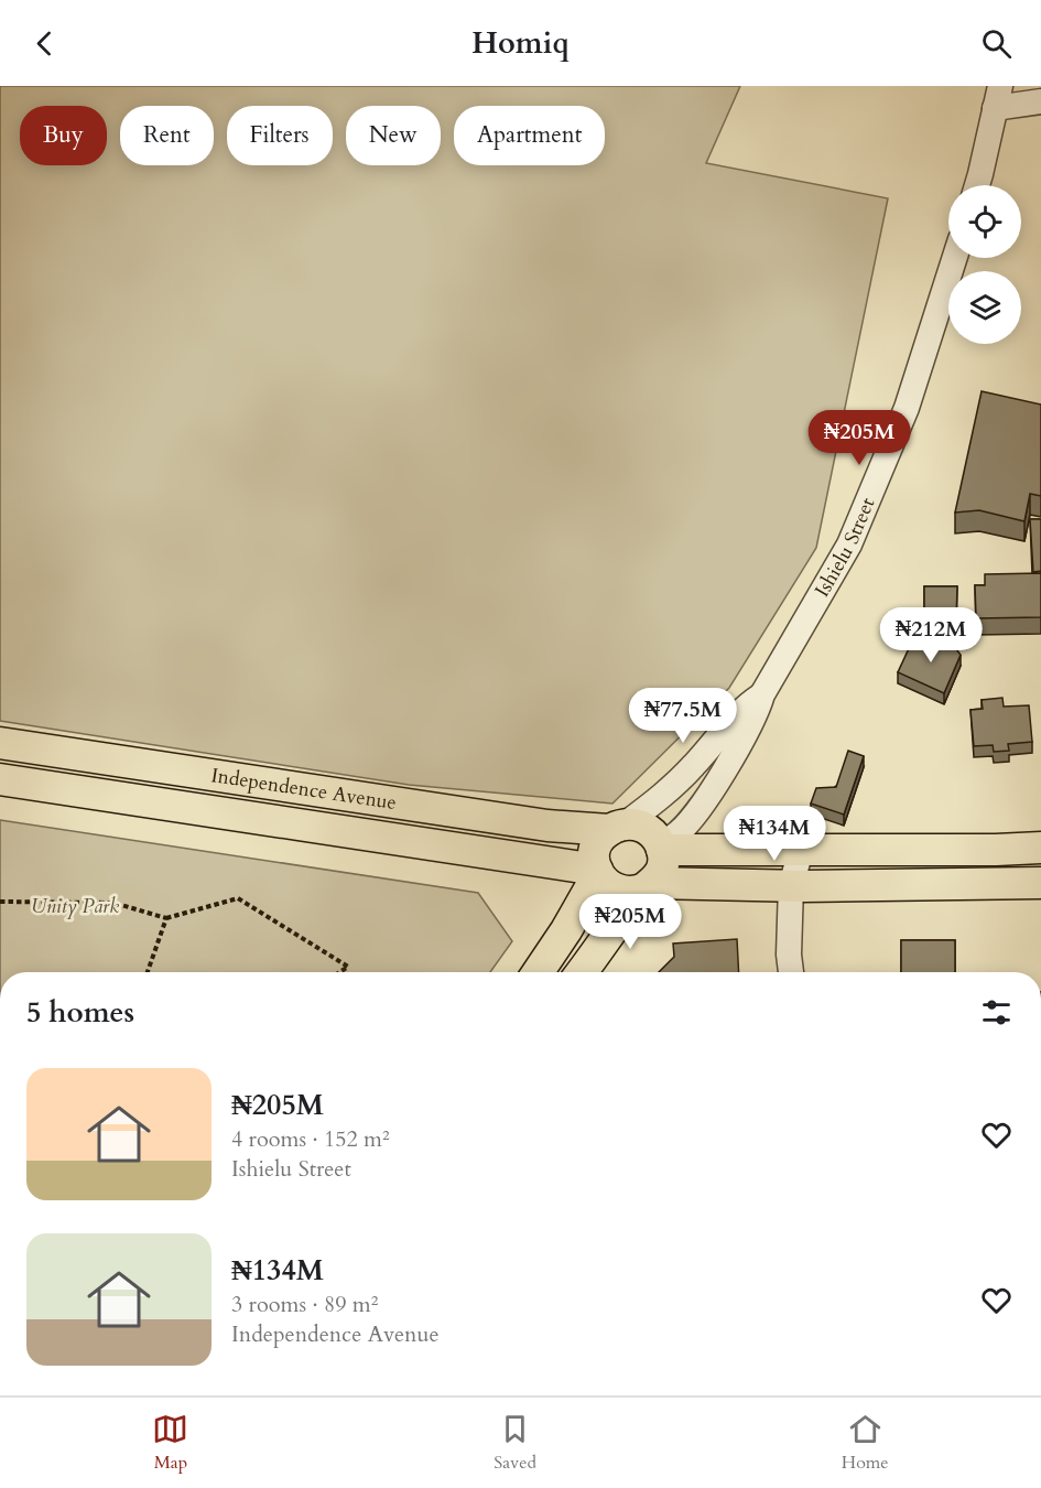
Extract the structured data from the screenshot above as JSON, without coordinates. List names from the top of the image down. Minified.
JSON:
{"streets":{"main road":["Independence Avenue"],"street":["Ishielu Street"]},"parks":["Unity Park"],"page":{"header":"Homiq","chip":["Buy","Rent","Filters","New","Apartment"],"price":["₦205M","₦212M","₦77.5M","₦134M","₦205M"],"heading":"5 homes","list":[{"name":"₦205M","note":"4 rooms · 152 m² · Ishielu Street"},{"name":"₦134M","note":"3 rooms · 89 m² · Independence Avenue"}],"tabs":["Map","Saved","Home"]}}
